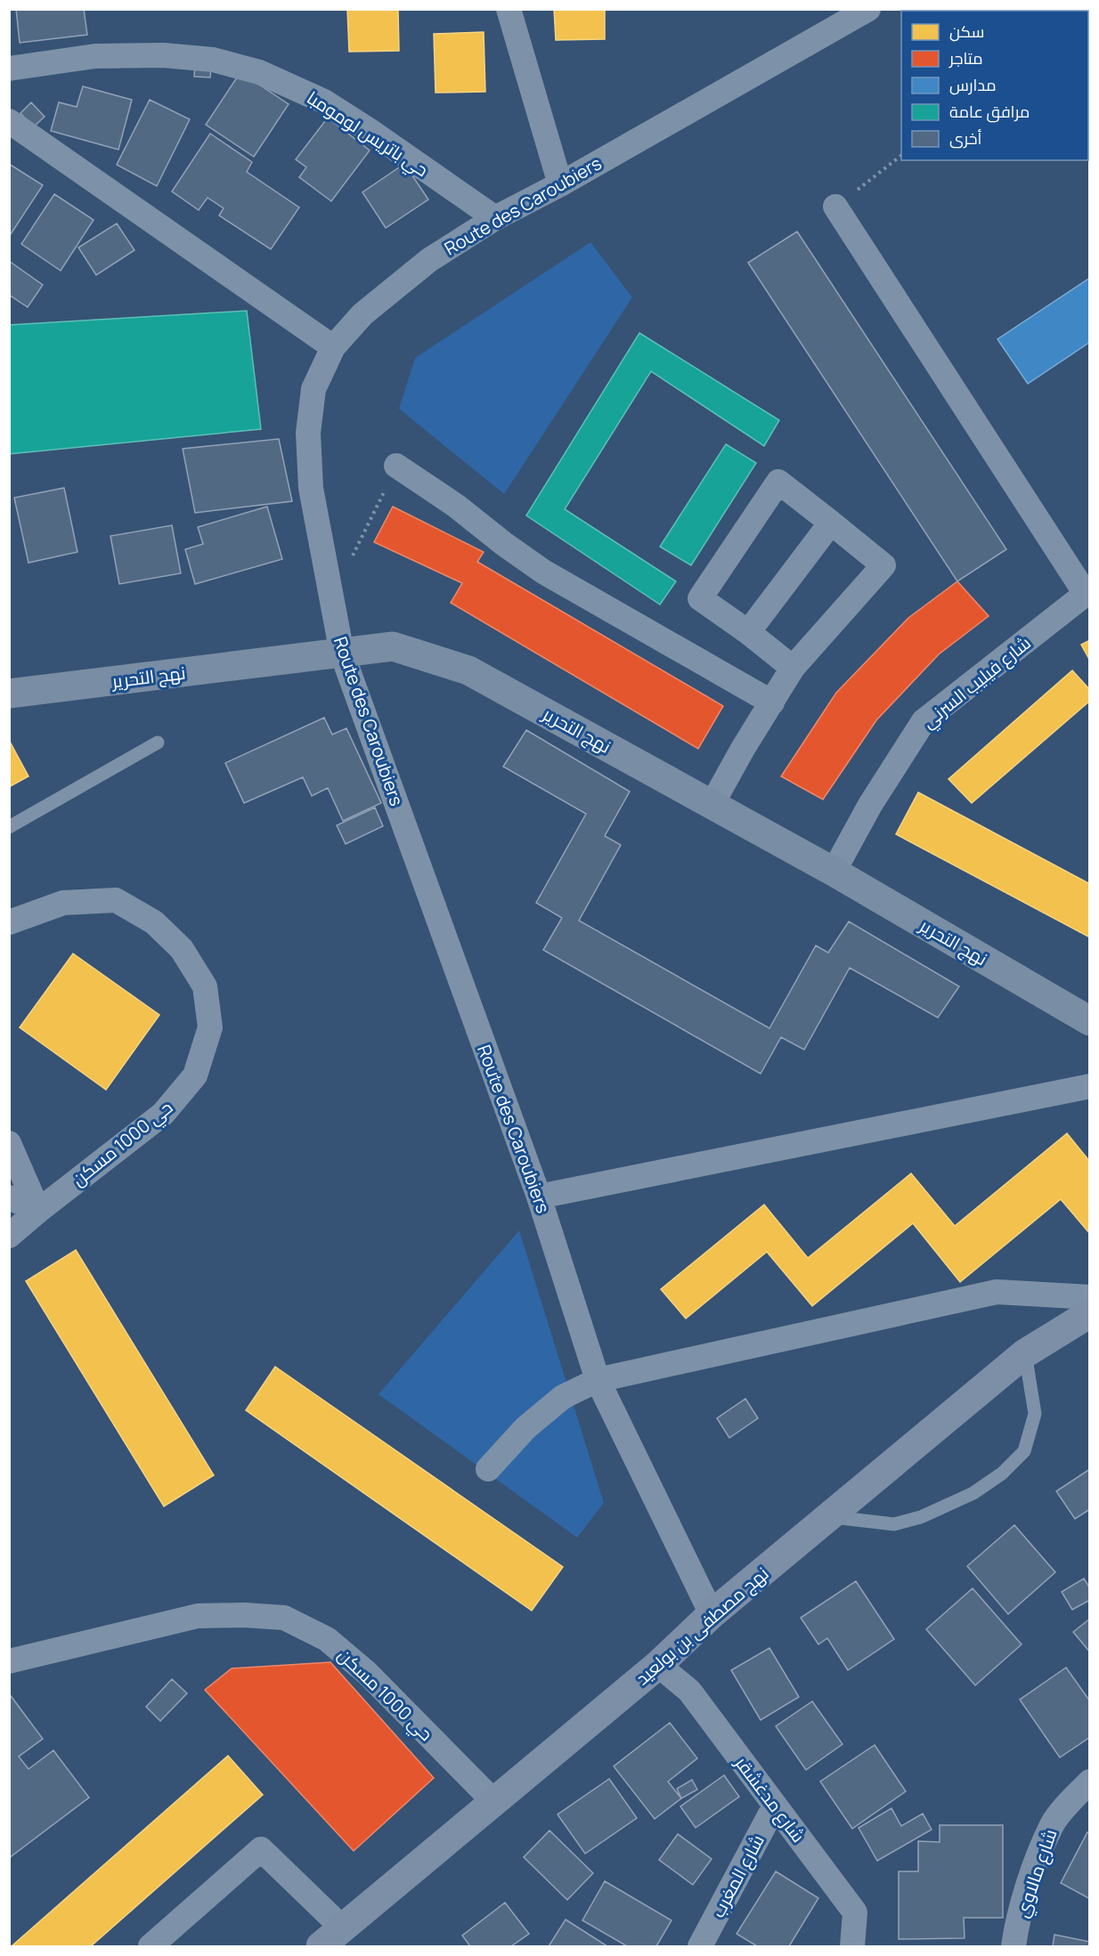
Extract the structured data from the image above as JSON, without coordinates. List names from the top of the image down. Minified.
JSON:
{"streets":{"main road":["نهج مصطفى بن بولعيد"],"street":["حي باتريس لومومبا","Route des Caroubiers","نهج التحرير","شارع فيليب السرني","حي 1000 مسكن","شارع مدغشقر","شارع مالاوي","شارع المغرب"]},"crossings":[["حي باتريس لومومبا","Route des Caroubiers"],["Route des Caroubiers","نهج التحرير"],["Route des Caroubiers","نهج مصطفى بن بولعيد"],["نهج التحرير","شارع فيليب السرني"],["حي 1000 مسكن","نهج مصطفى بن بولعيد"],["نهج مصطفى بن بولعيد","شارع مدغشقر"],["شارع مدغشقر","شارع المغرب"]],"legend":["سكن","متاجر","مدارس","مرافق عامة","أخرى"]}
